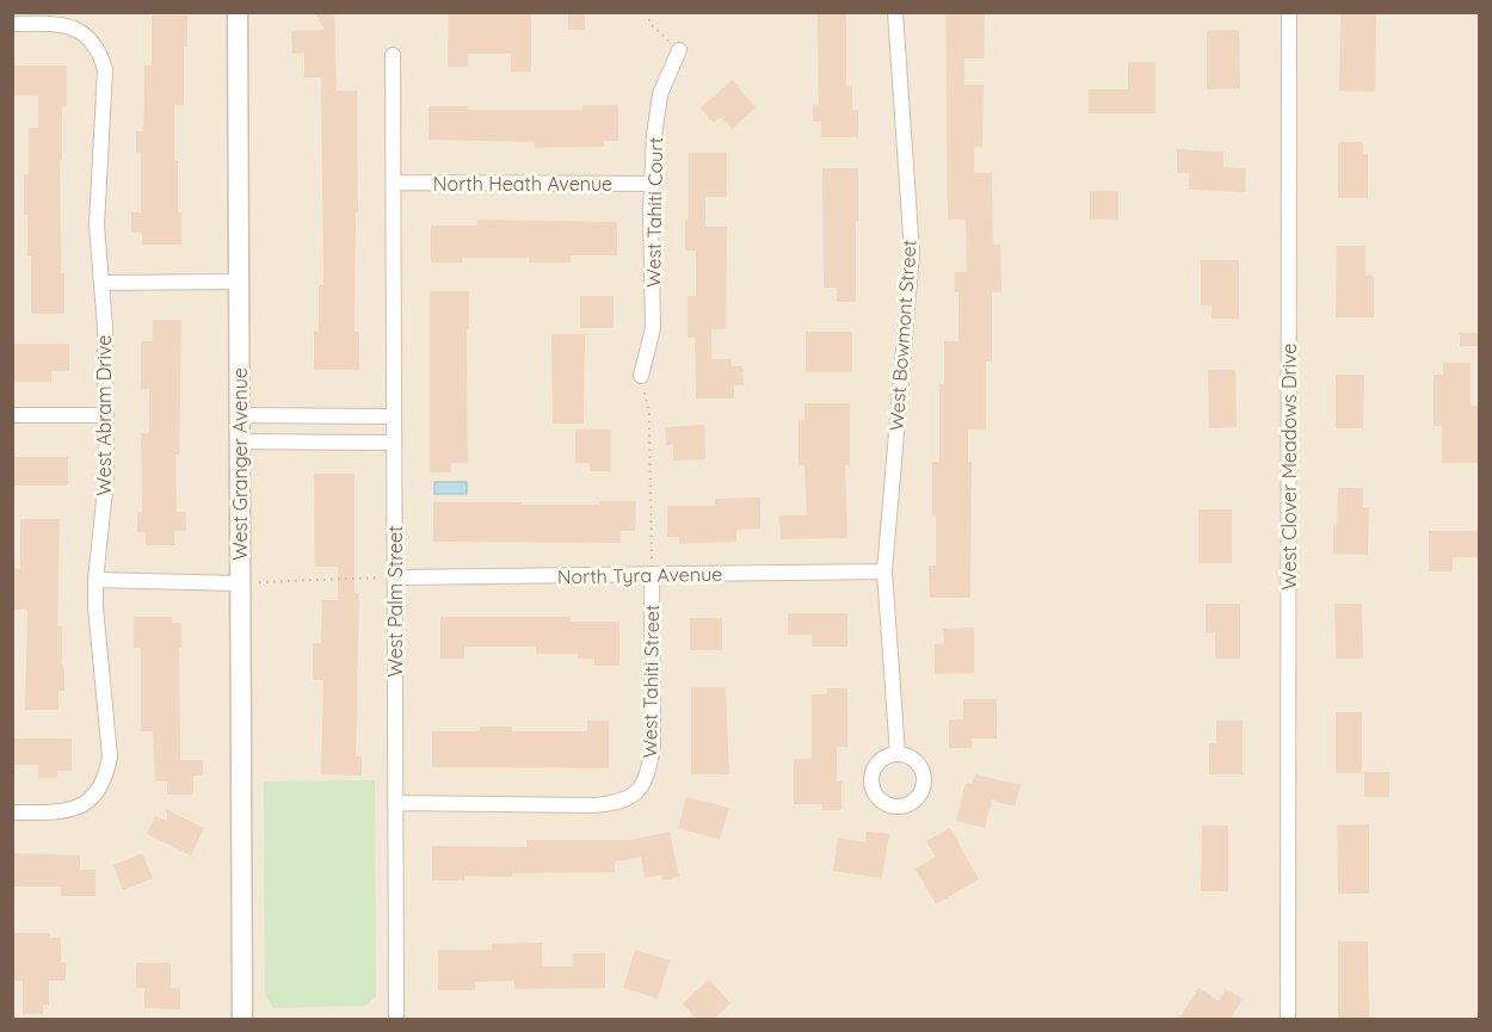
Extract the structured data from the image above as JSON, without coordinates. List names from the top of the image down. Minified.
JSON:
{"streets":{"street":["North Heath Avenue","West Tahiti Court","West Bowmont Street","West Abram Drive","West Granger Avenue","West Clover Meadows Drive","North Tyra Avenue","West Palm Street","West Tahiti Street"]},"crossings":[["North Heath Avenue","West Tahiti Court"],["North Heath Avenue","West Palm Street"],["West Bowmont Street","North Tyra Avenue"],["North Tyra Avenue","West Palm Street"],["North Tyra Avenue","West Tahiti Street"],["West Palm Street","West Tahiti Street"]]}
